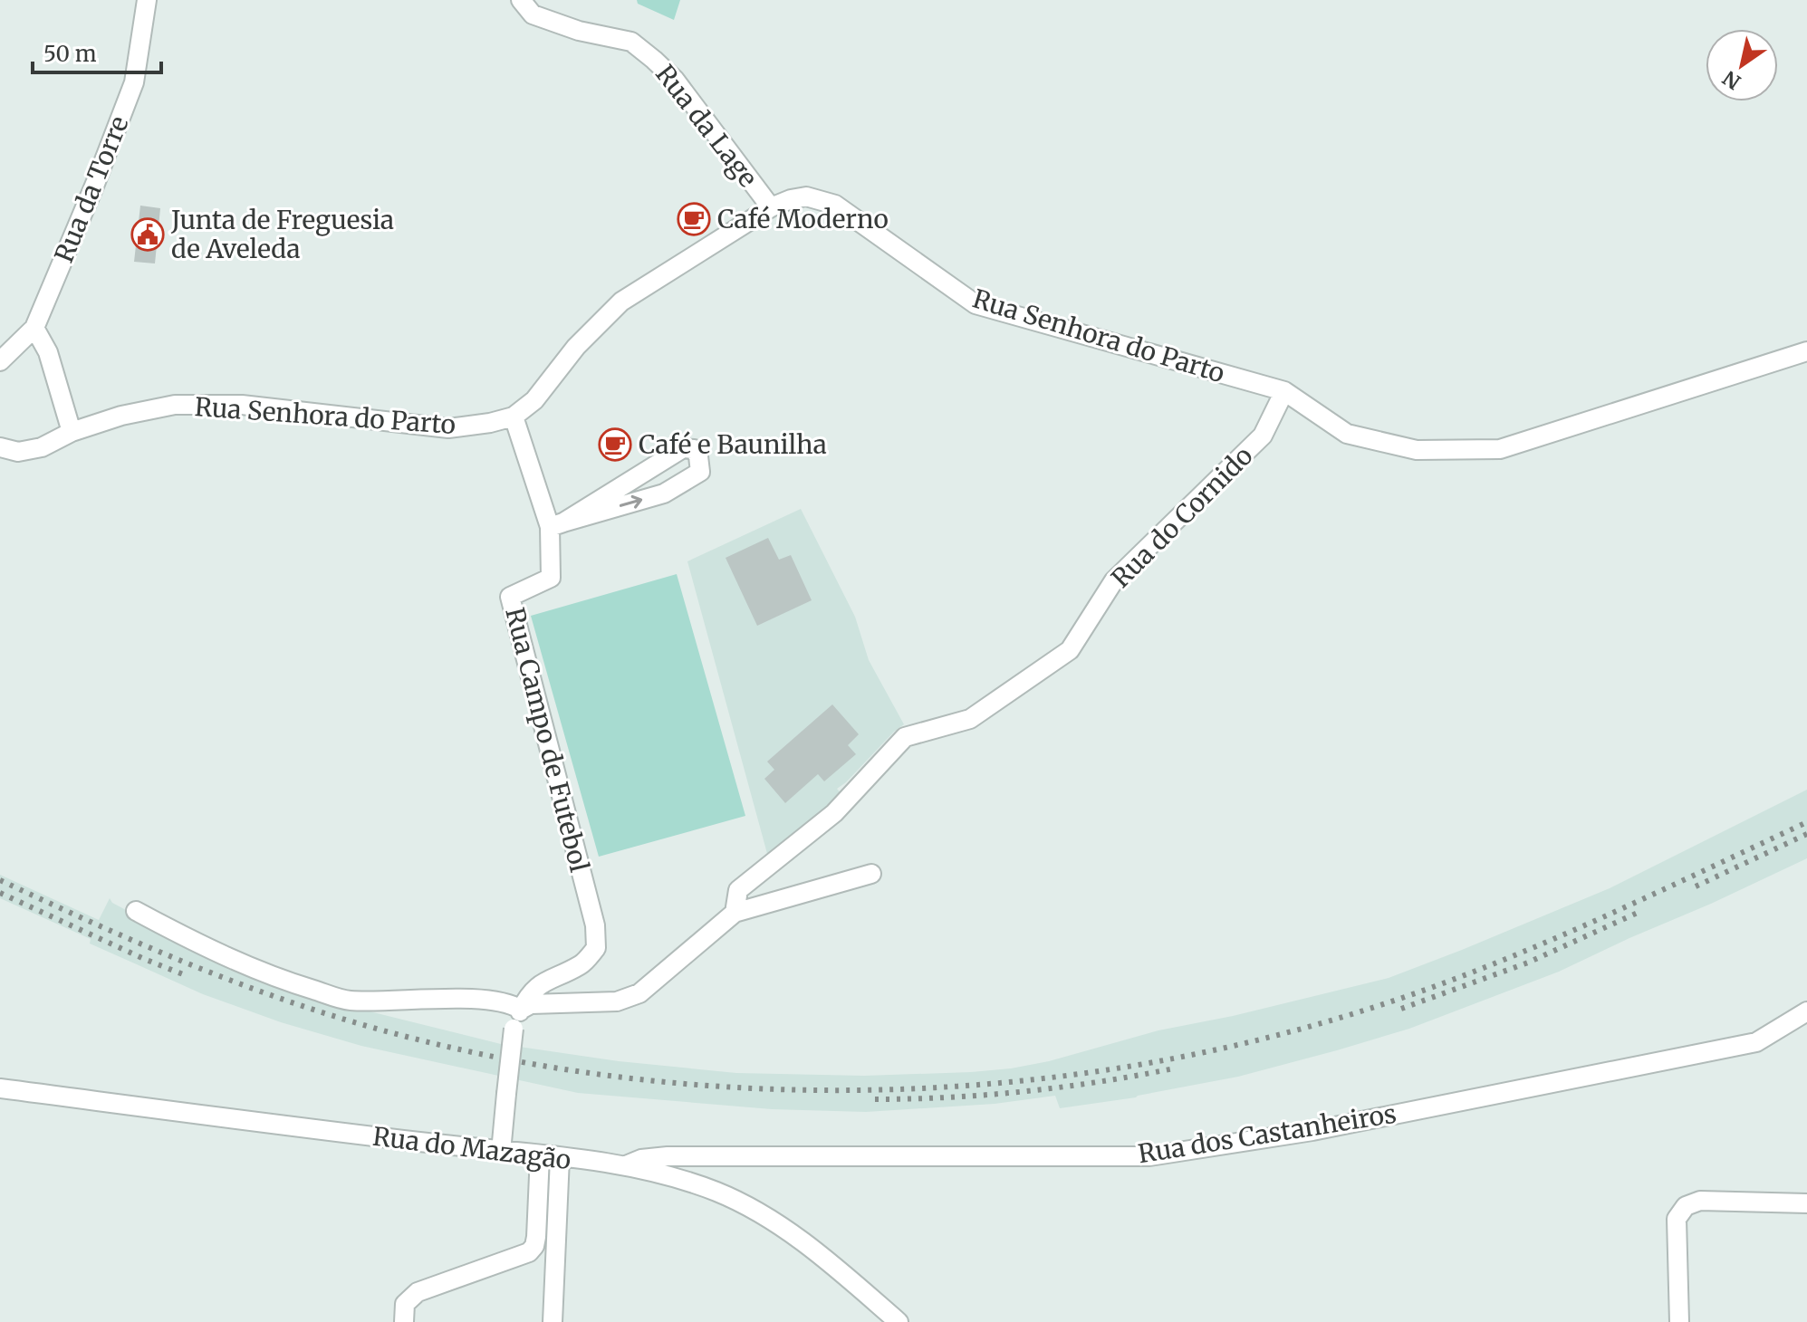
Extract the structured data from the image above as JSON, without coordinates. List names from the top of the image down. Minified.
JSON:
{"streets":{"street":["Rua da Lage","Rua da Torre","Rua Senhora do Parto","Rua do Cornido","Rua Campo de Futebol","Rua dos Castanheiros","Rua do Mazagão"]},"crossings":[["Rua da Lage","Rua Senhora do Parto"],["Rua Senhora do Parto","Rua do Cornido"],["Rua Senhora do Parto","Rua Campo de Futebol"],["Rua do Cornido","Rua Campo de Futebol"],["Rua dos Castanheiros","Rua do Mazagão"]],"places":{"cafe":["Café Moderno","Café e Baunilha"],"public building":["Junta de Freguesia de Aveleda"]},"scale_bar":"50 m","north":"bottom left"}
